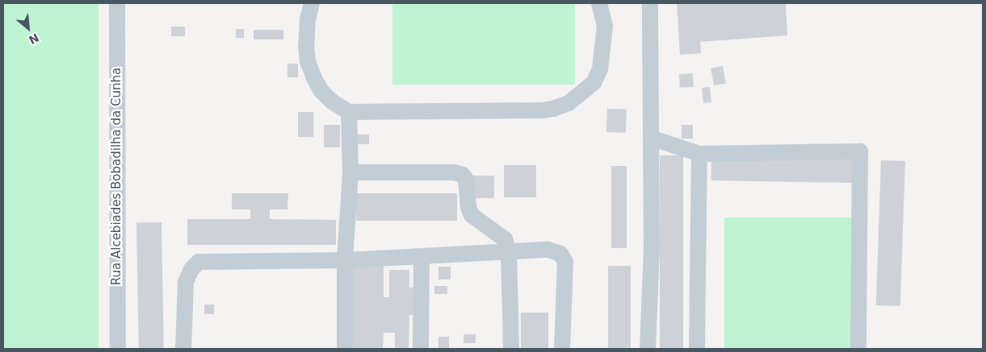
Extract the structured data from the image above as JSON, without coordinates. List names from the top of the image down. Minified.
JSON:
{"streets":{"street":["Rua Alcebiades Bobadilha da Cunha"]},"north":"bottom right"}
